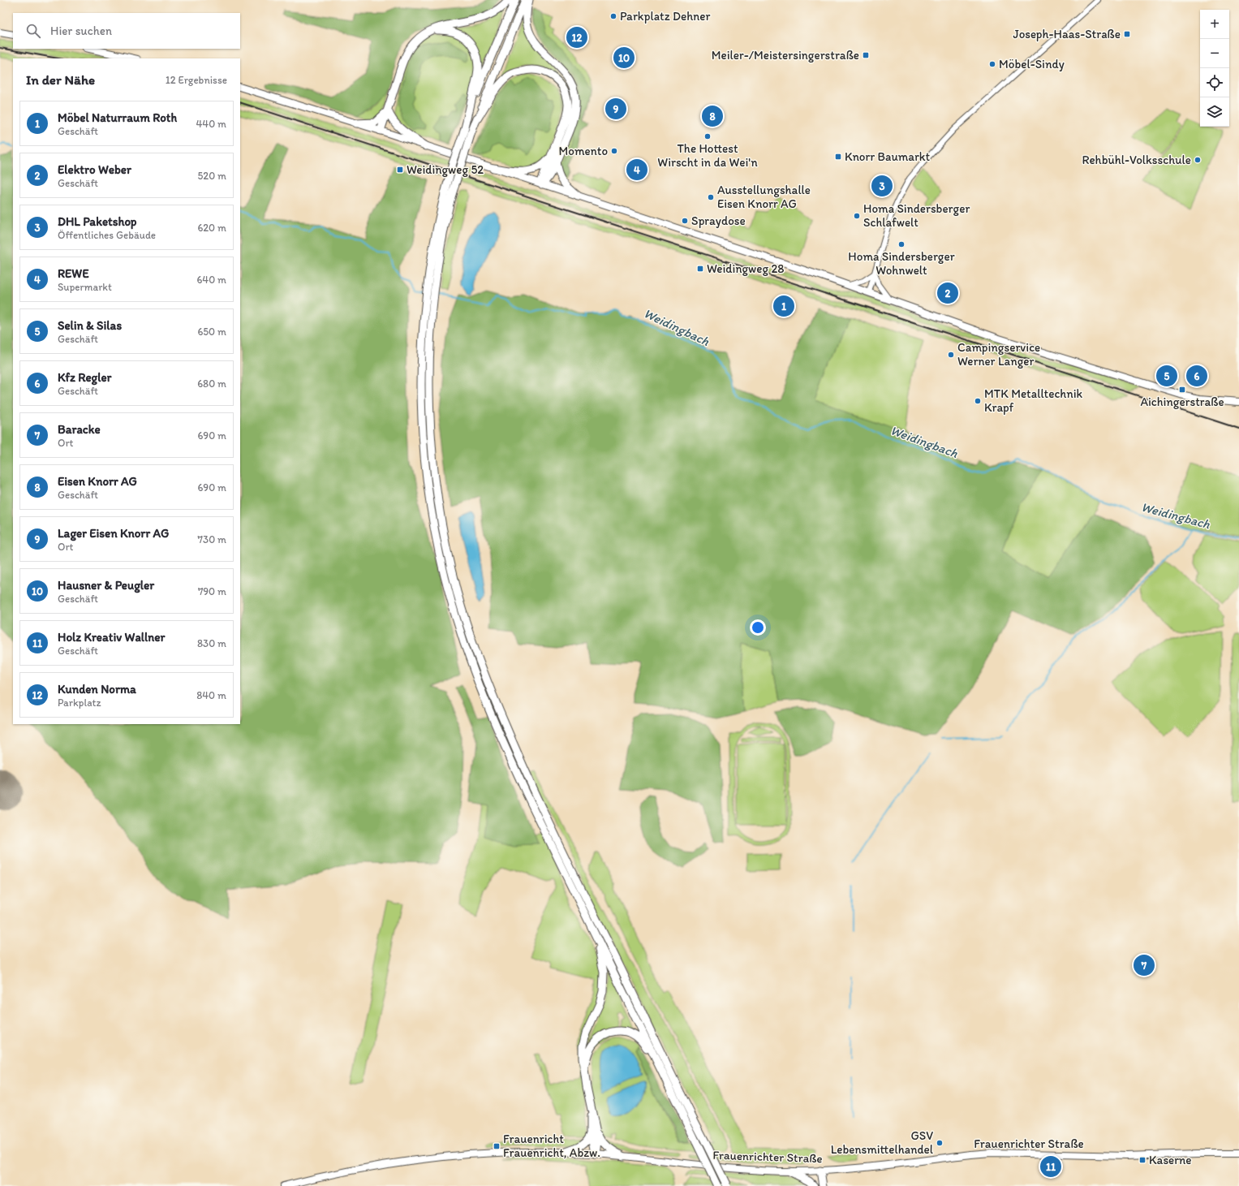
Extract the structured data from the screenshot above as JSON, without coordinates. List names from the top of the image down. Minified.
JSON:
{"streets":{"main road":["Frauenrichter Straße"]},"water":["Weidingbach"],"places":{"other":["Parkplatz Dehner","Möbel-Sindy","The Hottest Wirscht in da Wei'n","Momento","Rehbühl-Volksschule","Ausstellungshalle Eisen Knorr AG","Homa Sindersberger Schlafwelt","Spraydose","Homa Sindersberger Wohnwelt","Campingservice Werner Langer","MTK Metalltechnik Krapf","GSV Lebensmittelhandel"],"transit":["Joseph-Haas-Straße","Meiler-/Meistersingerstraße","Knorr Baumarkt","Weidingweg 52","Weidingweg 28","Aichingerstraße","Frauenricht Frauenricht, Abzw.","Kaserne"]},"page":{"map_buttons":["+","−"],"search":"Hier suchen","pins":["12","10","9","8","4","3","2","1","5","6","7","11"],"heading":["In der Nähe","12 Ergebnisse"],"list":[{"mark":"1","name":"Möbel Naturraum Roth","note":"Geschäft","value":"440 m"},{"mark":"2","name":"Elektro Weber","note":"Geschäft","value":"520 m"},{"mark":"3","name":"DHL Paketshop","note":"Öffentliches Gebäude","value":"620 m"},{"mark":"4","name":"REWE","note":"Supermarkt","value":"640 m"},{"mark":"5","name":"Selin & Silas","note":"Geschäft","value":"650 m"},{"mark":"6","name":"Kfz Regler","note":"Geschäft","value":"680 m"},{"mark":"7","name":"Baracke","note":"Ort","value":"690 m"},{"mark":"8","name":"Eisen Knorr AG","note":"Geschäft","value":"690 m"},{"mark":"9","name":"Lager Eisen Knorr AG","note":"Ort","value":"730 m"},{"mark":"10","name":"Hausner & Peugler","note":"Geschäft","value":"790 m"},{"mark":"11","name":"Holz Kreativ Wallner","note":"Geschäft","value":"830 m"},{"mark":"12","name":"Kunden Norma","note":"Parkplatz","value":"840 m"}]}}
